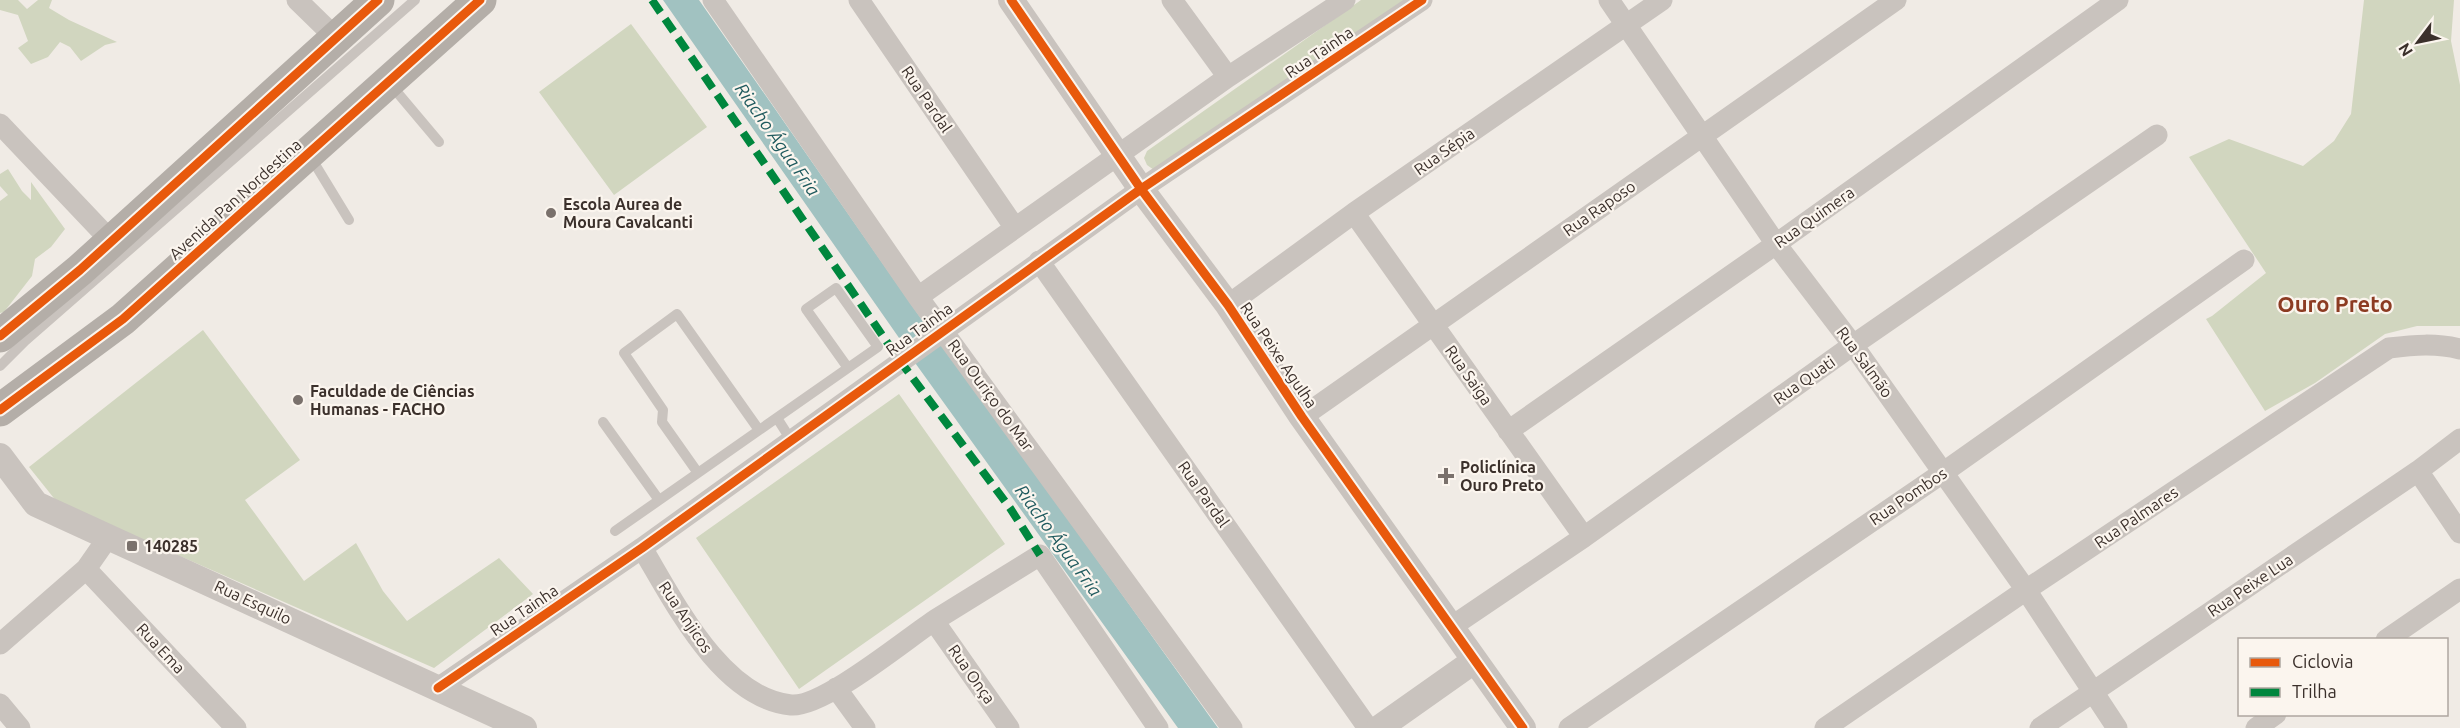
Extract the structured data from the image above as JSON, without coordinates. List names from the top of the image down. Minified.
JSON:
{"streets":{"highway":["Avenida Pan Nordestina"],"street":["Rua Tainha","Rua Pardal","Rua Sépia","Rua Raposo","Rua Quimera","Rua Peixe Agulha","Rua Salmão","Rua Saiga","Rua Quati","Rua Ouriço do Mar","Rua Pombos","Rua Palmares","Rua Peixe Lua","Rua Esquilo","Rua Anjicos","Rua Ema","Rua Onça"]},"crossings":[["Rua Tainha","Rua Pardal"],["Rua Tainha","Rua Peixe Agulha"],["Rua Tainha","Rua Ouriço do Mar"],["Rua Tainha","Rua Esquilo"],["Rua Tainha","Rua Anjicos"],["Rua Sépia","Rua Peixe Agulha"],["Rua Sépia","Rua Salmão"],["Rua Sépia","Rua Saiga"],["Rua Raposo","Rua Peixe Agulha"],["Rua Raposo","Rua Salmão"],["Rua Raposo","Rua Saiga"],["Rua Quimera","Rua Salmão"],["Rua Quimera","Rua Saiga"],["Rua Peixe Agulha","Rua Quati"],["Rua Salmão","Rua Quati"],["Rua Salmão","Rua Pombos"],["Rua Salmão","Rua Palmares"],["Rua Salmão","Rua Peixe Lua"],["Rua Saiga","Rua Quati"],["Rua Anjicos","Rua Onça"]],"districts":["Ouro Preto"],"water":["Riacho Água Fria"],"places":{"other":["Escola Aurea de Moura Cavalcanti","Faculdade de Ciências Humanas - FACHO"],"health":["Policlínica Ouro Preto"],"transit":["140285"]},"legend":["Ciclovia","Trilha"],"north":"bottom left"}
